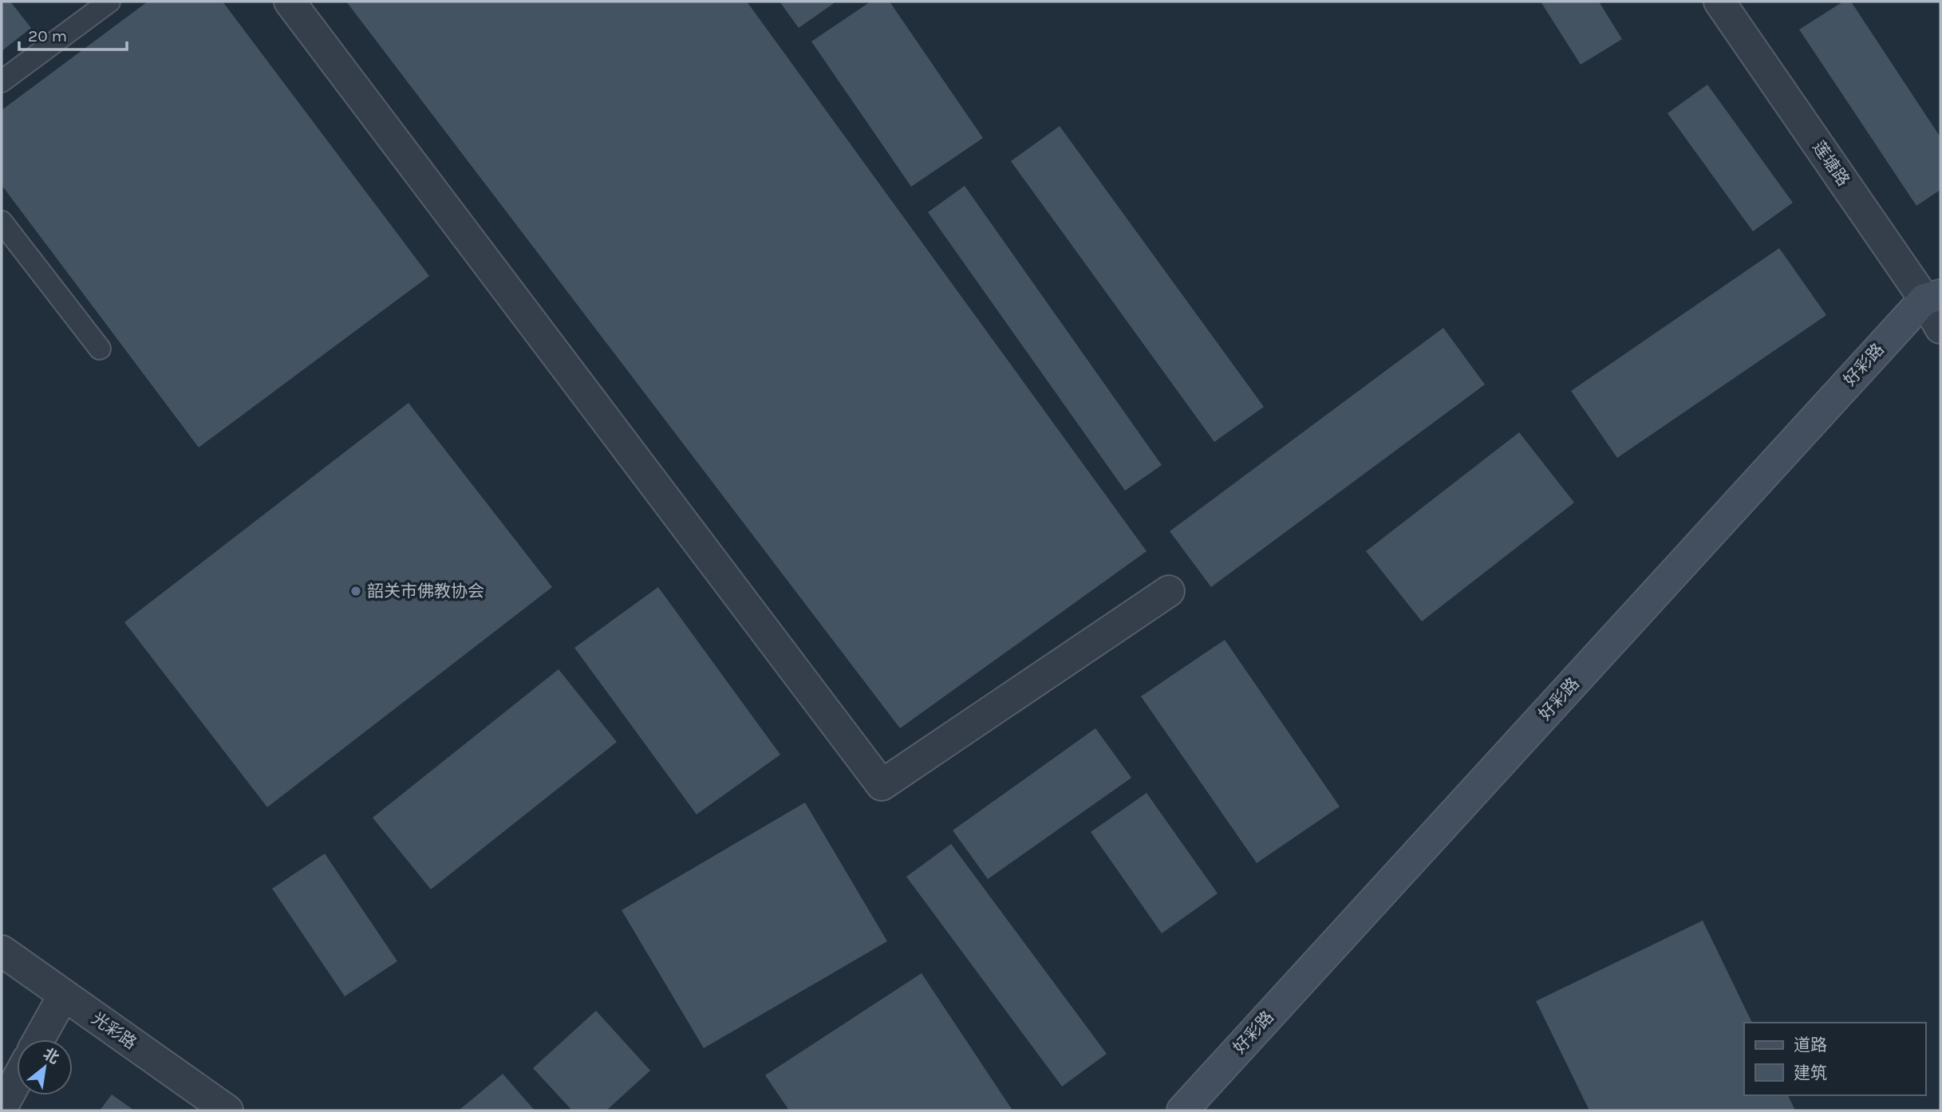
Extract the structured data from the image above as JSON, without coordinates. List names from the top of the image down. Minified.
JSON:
{"streets":{"street":["莲塘路","好彩路","光彩路"]},"crossings":[["莲塘路","好彩路"]],"places":["韶关市佛教协会"],"legend":["道路","建筑"],"scale_bar":"20 m","north":"top right"}
